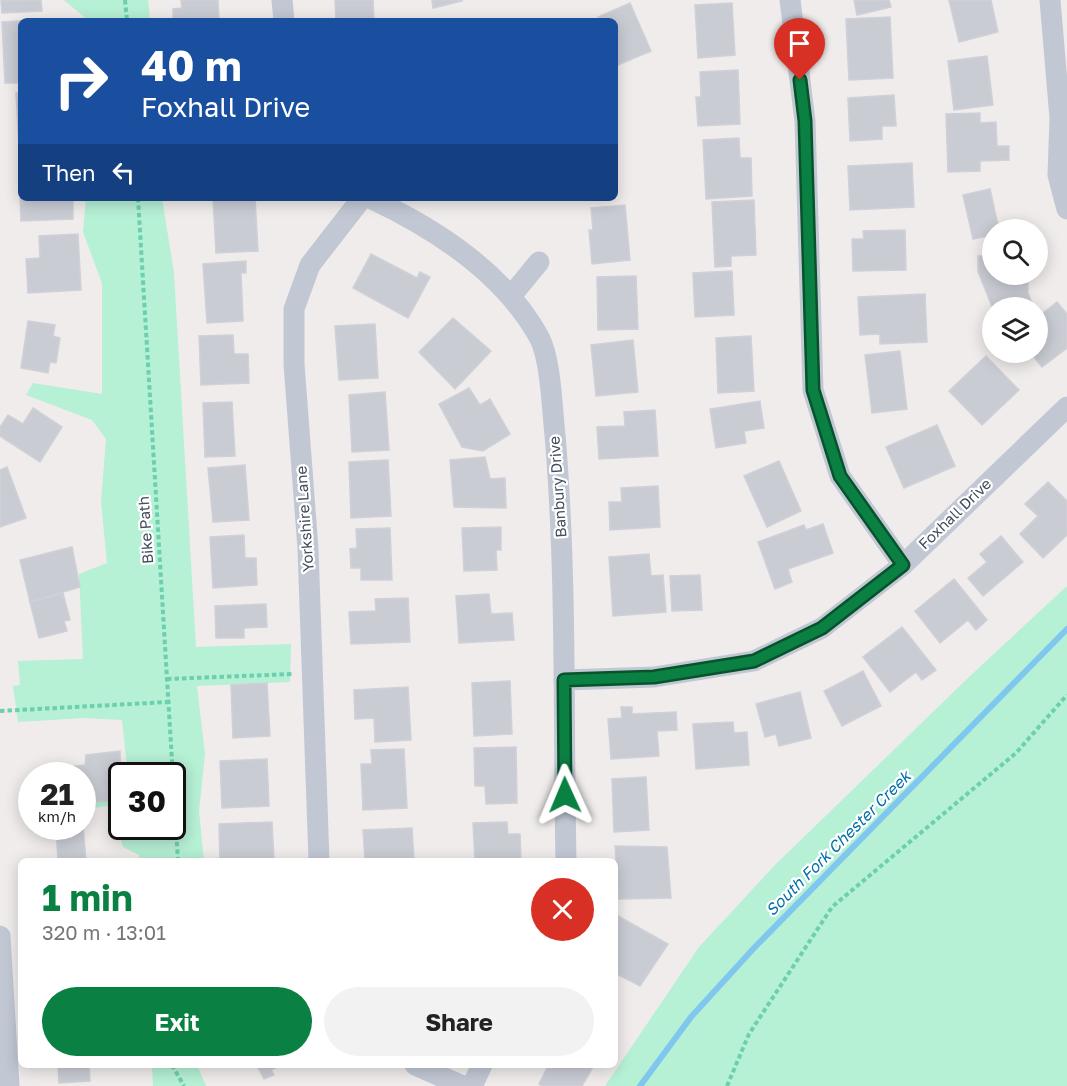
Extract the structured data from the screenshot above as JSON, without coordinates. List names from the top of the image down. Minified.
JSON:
{"streets":{"street":["Banbury Drive","Foxhall Drive","Yorkshire Lane"],"path":["Bike Path"]},"crossings":[["Banbury Drive","Foxhall Drive"]],"water":["South Fork Chester Creek"],"page":{"turn":["40 m","Foxhall Drive"],"then":"Then","speed":"21 km/h","limit":"30","heading":["1 min","320 m · 13:01"],"buttons":["Exit","Share"]}}
